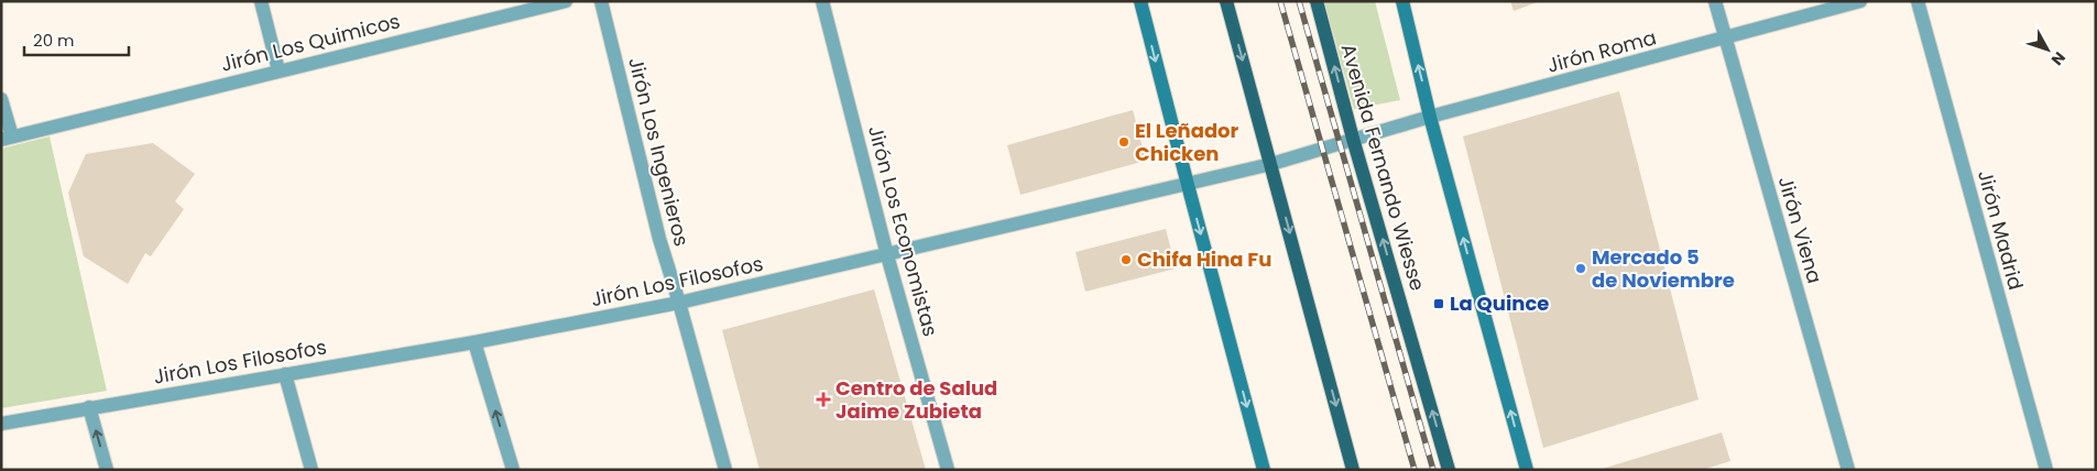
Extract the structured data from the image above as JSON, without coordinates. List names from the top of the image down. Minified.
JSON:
{"streets":{"main road":["Avenida Fernando Wiesse"],"street":["Jirón Los Quimicos","Jirón Roma","Jirón Los Ingenieros","Jirón Viena","Jirón Madrid","Jirón Los Economistas","Jirón Los Filosofos"]},"crossings":[["Jirón Roma","Avenida Fernando Wiesse"],["Jirón Roma","Jirón Viena"],["Jirón Roma","Jirón Los Filosofos"],["Jirón Los Ingenieros","Jirón Los Filosofos"],["Avenida Fernando Wiesse","Jirón Los Filosofos"],["Jirón Los Economistas","Jirón Los Filosofos"]],"places":{"other":["El Leñador Chicken","Chifa Hina Fu","Mercado 5 de Noviembre"],"transit":["La Quince"],"health":["Centro de Salud Jaime Zubieta"]},"scale_bar":"20 m","north":"bottom right"}
